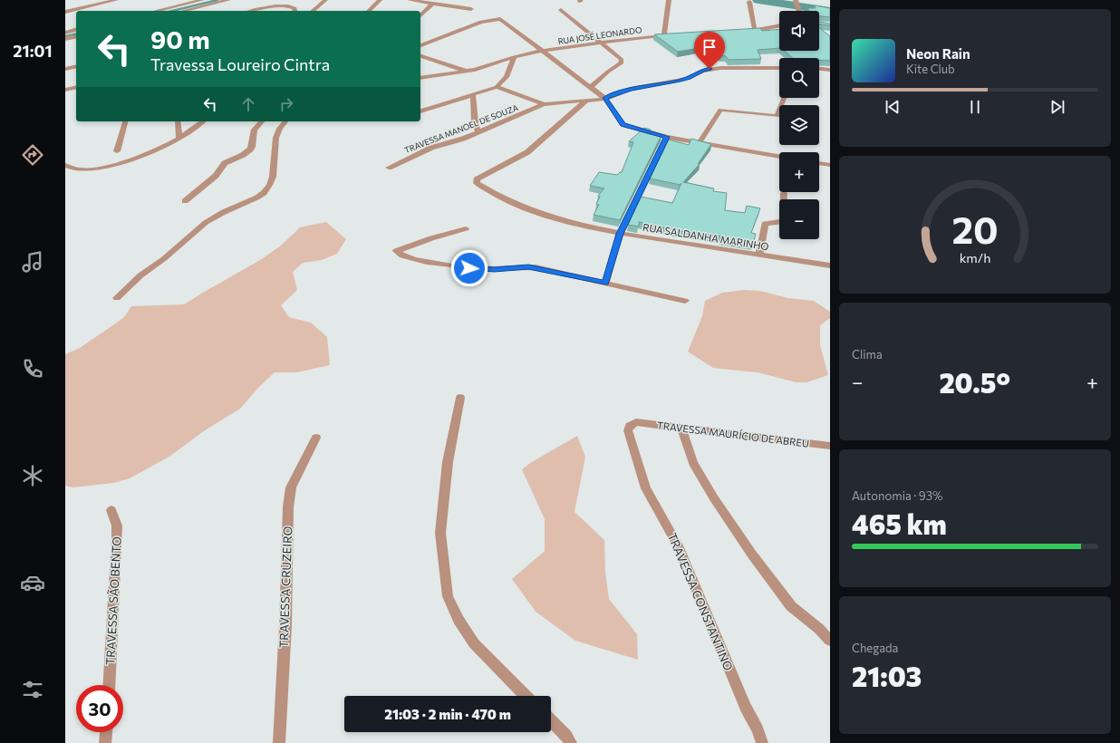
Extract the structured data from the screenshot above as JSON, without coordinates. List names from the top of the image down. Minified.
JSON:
{"streets":{"street":["RUA JOSÉ LEONARDO","TRAVESSA MANOEL DE SOUZA","RUA SALDANHA MARINHO","TRAVESSA MAURÍCIO DE ABREU","TRAVESSA CRUZEIRO","TRAVESSA SÃO BENTO","TRAVESSA CONSTANTINO"]},"crossings":[["TRAVESSA MANOEL DE SOUZA","RUA SALDANHA MARINHO"],["TRAVESSA MAURÍCIO DE ABREU","TRAVESSA CONSTANTINO"]],"page":{"tabs":"21:01","map_buttons":["+","−"],"turn":["90 m","Travessa Loureiro Cintra"],"song":["Neon Rain","Kite Club"],"tile":["Clima",["Autonomia · 93%","465 km"],["Chegada","21:03"]],"heat":["−","20.5°","+"],"limit":"30","trip":"21:03 · 2 min · 470 m","gauge":["20","km/h"]}}
